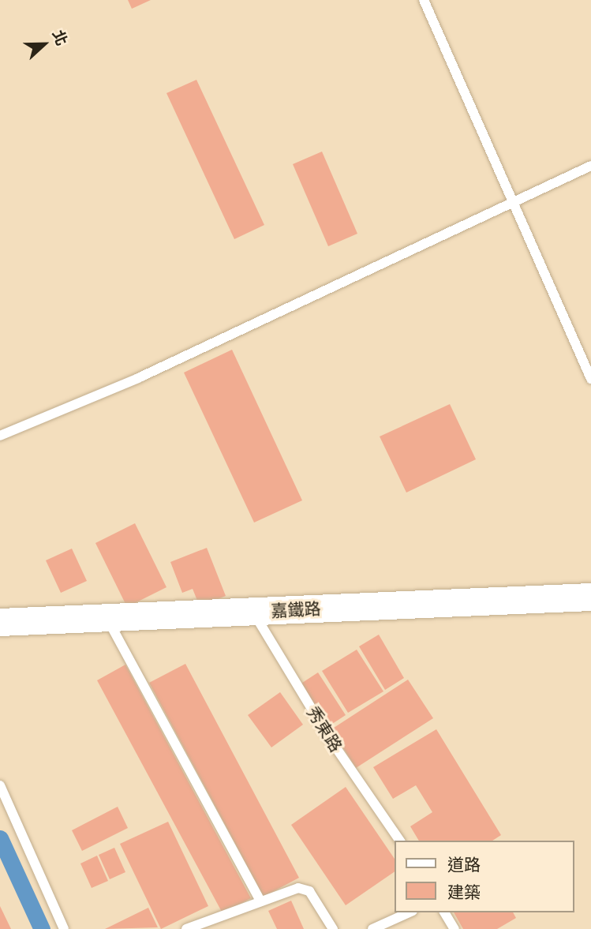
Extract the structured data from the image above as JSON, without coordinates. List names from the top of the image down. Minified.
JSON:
{"streets":{"street":["嘉鐵路"],"lane":["秀東路"]},"crossings":[["嘉鐵路","秀東路"]],"legend":["道路","建築"],"north":"right"}
